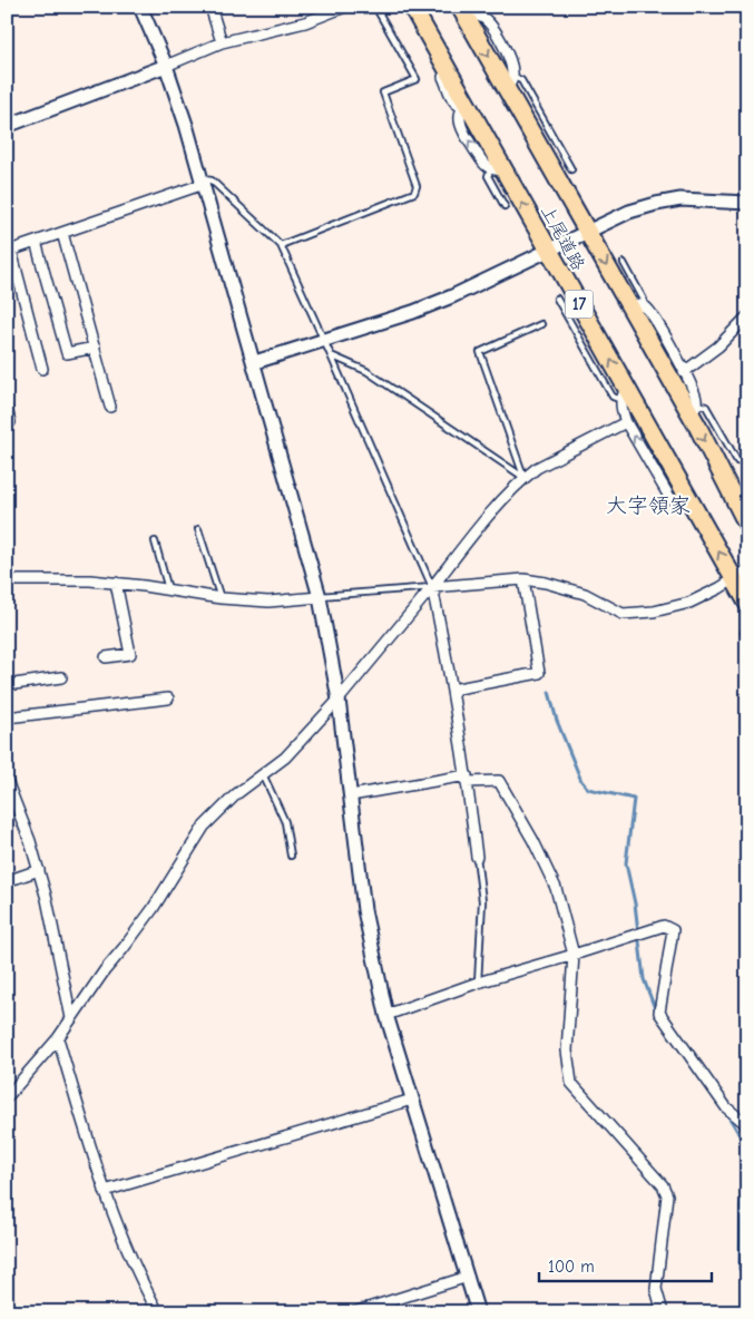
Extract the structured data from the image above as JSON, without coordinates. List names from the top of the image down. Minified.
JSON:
{"streets":{"highway":["上尾道路","17"]},"districts":["大字領家"],"scale_bar":"100 m"}
